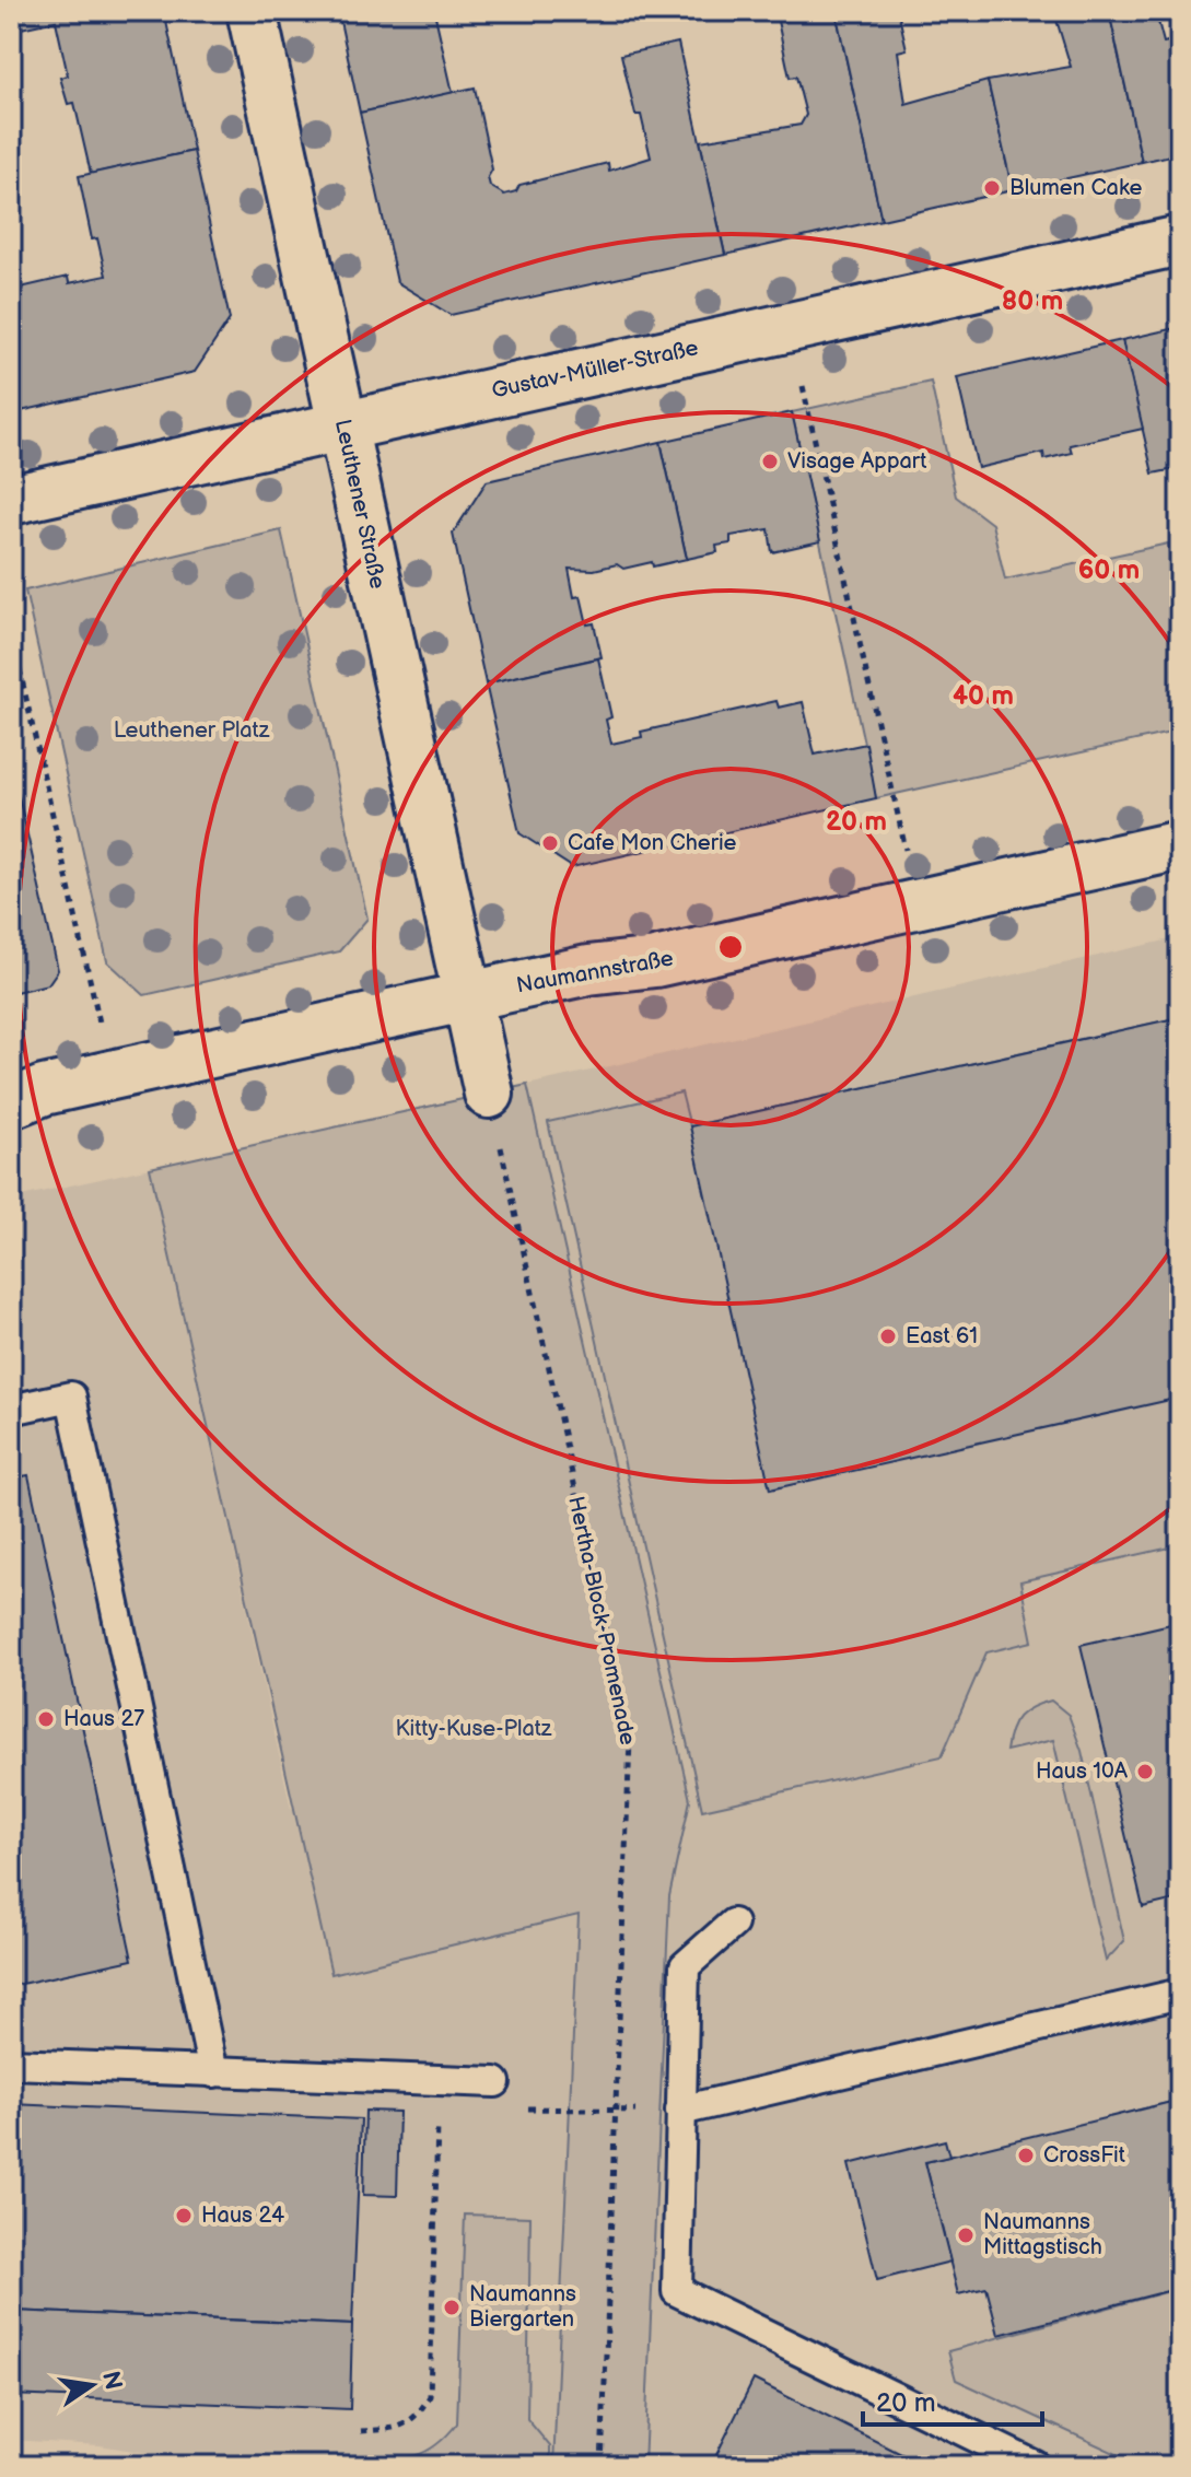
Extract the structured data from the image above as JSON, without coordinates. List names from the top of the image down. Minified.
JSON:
{"streets":{"street":["Gustav-Müller-Straße","Leuthener Straße","Naumannstraße"],"path":["Hertha-Block-Promenade"]},"crossings":[["Gustav-Müller-Straße","Leuthener Straße"],["Leuthener Straße","Naumannstraße"]],"parks":["Leuthener Platz","Kitty-Kuse-Platz"],"places":["Blumen Cake","Visage Appart","Cafe Mon Cherie","East 61","Haus 27","Haus 10A","CrossFit","Haus 24","Naumanns Mittagstisch","Naumanns Biergarten"],"scale_bar":"20 m","north":"right","rings":["80 m","60 m","40 m","20 m"]}
